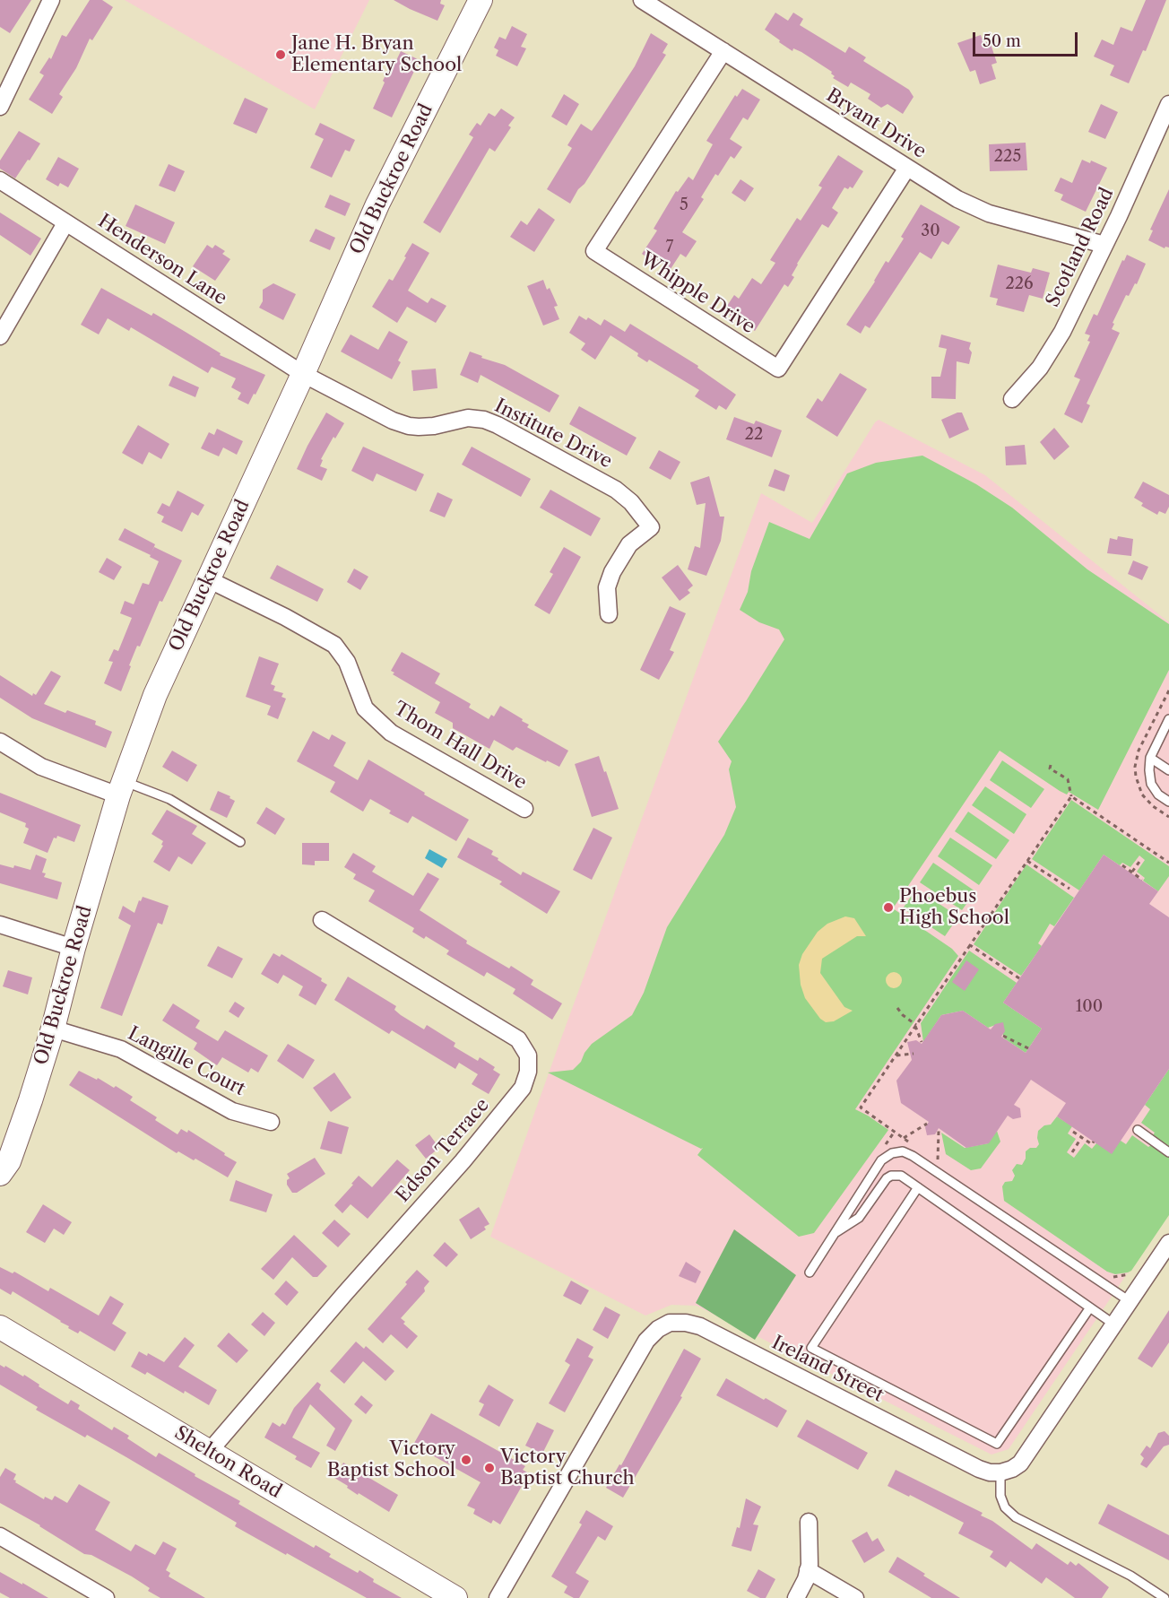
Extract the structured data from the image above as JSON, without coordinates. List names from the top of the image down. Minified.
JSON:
{"streets":{"street":["Bryant Drive","Old Buckroe Road","Scotland Road","Henderson Lane","Whipple Drive","Institute Drive","Thom Hall Drive","Langille Court","Edson Terrace","Ireland Street","Shelton Road"]},"crossings":[["Bryant Drive","Scotland Road"],["Bryant Drive","Whipple Drive"],["Old Buckroe Road","Henderson Lane"],["Old Buckroe Road","Institute Drive"],["Old Buckroe Road","Thom Hall Drive"],["Old Buckroe Road","Langille Court"],["Henderson Lane","Institute Drive"],["Edson Terrace","Shelton Road"]],"places":["Jane H. Bryan Elementary School","Phoebus High School","Victory Baptist School","Victory Baptist Church"],"house_numbers":["225","5","30","7","226","22","100"],"scale_bar":"50 m"}
